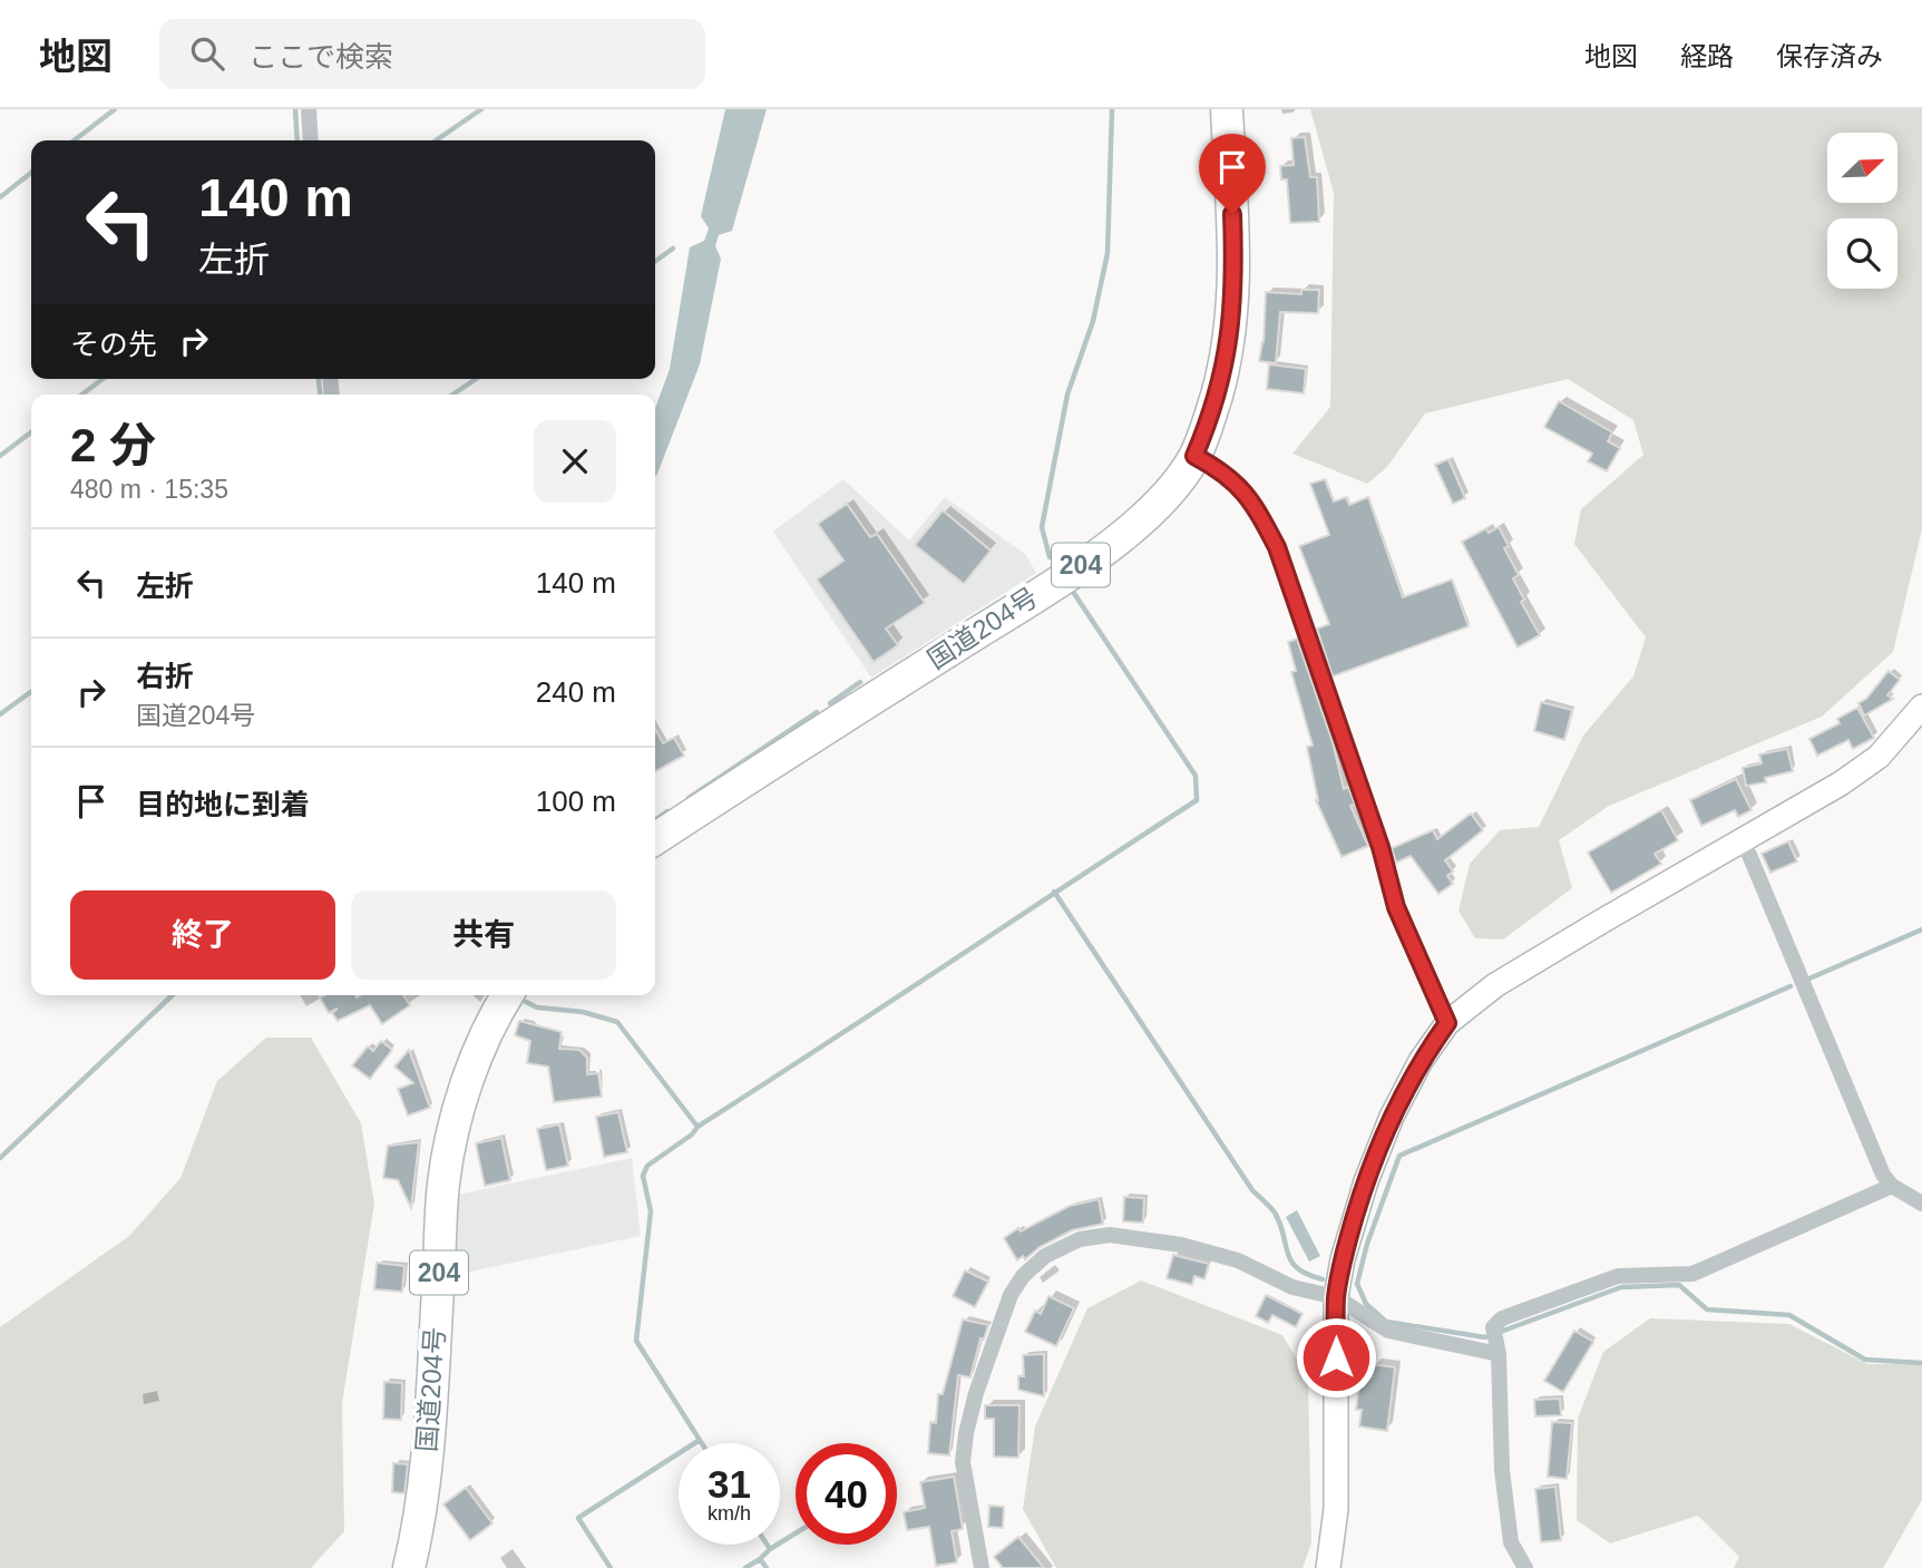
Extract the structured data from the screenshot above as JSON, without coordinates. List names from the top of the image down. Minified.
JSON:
{"streets":{"highway":["204","国道204号"]},"north":"top right","page":{"header":"地図","search":"ここで検索","nav":["地図","経路","保存済み"],"turn":["140 m","左折"],"then":"その先","heading":["2 分","480 m · 15:35"],"list":[{"name":"左折","value":"140 m"},{"name":"右折","note":"国道204号","value":"240 m"},{"name":"目的地に到着","value":"100 m"}],"buttons":["終了","共有"],"speed":"31 km/h","limit":"40"}}
